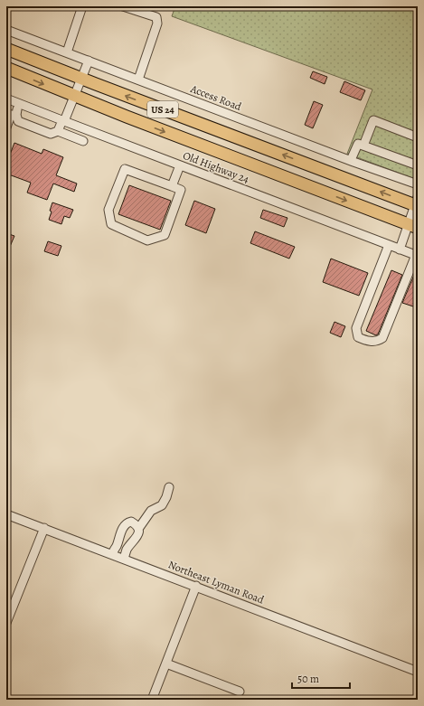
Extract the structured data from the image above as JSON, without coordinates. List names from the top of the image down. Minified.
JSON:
{"streets":{"highway":["US 24"],"street":["Access Road","Old Highway 24","Northeast Lyman Road"]},"scale_bar":"50 m"}
